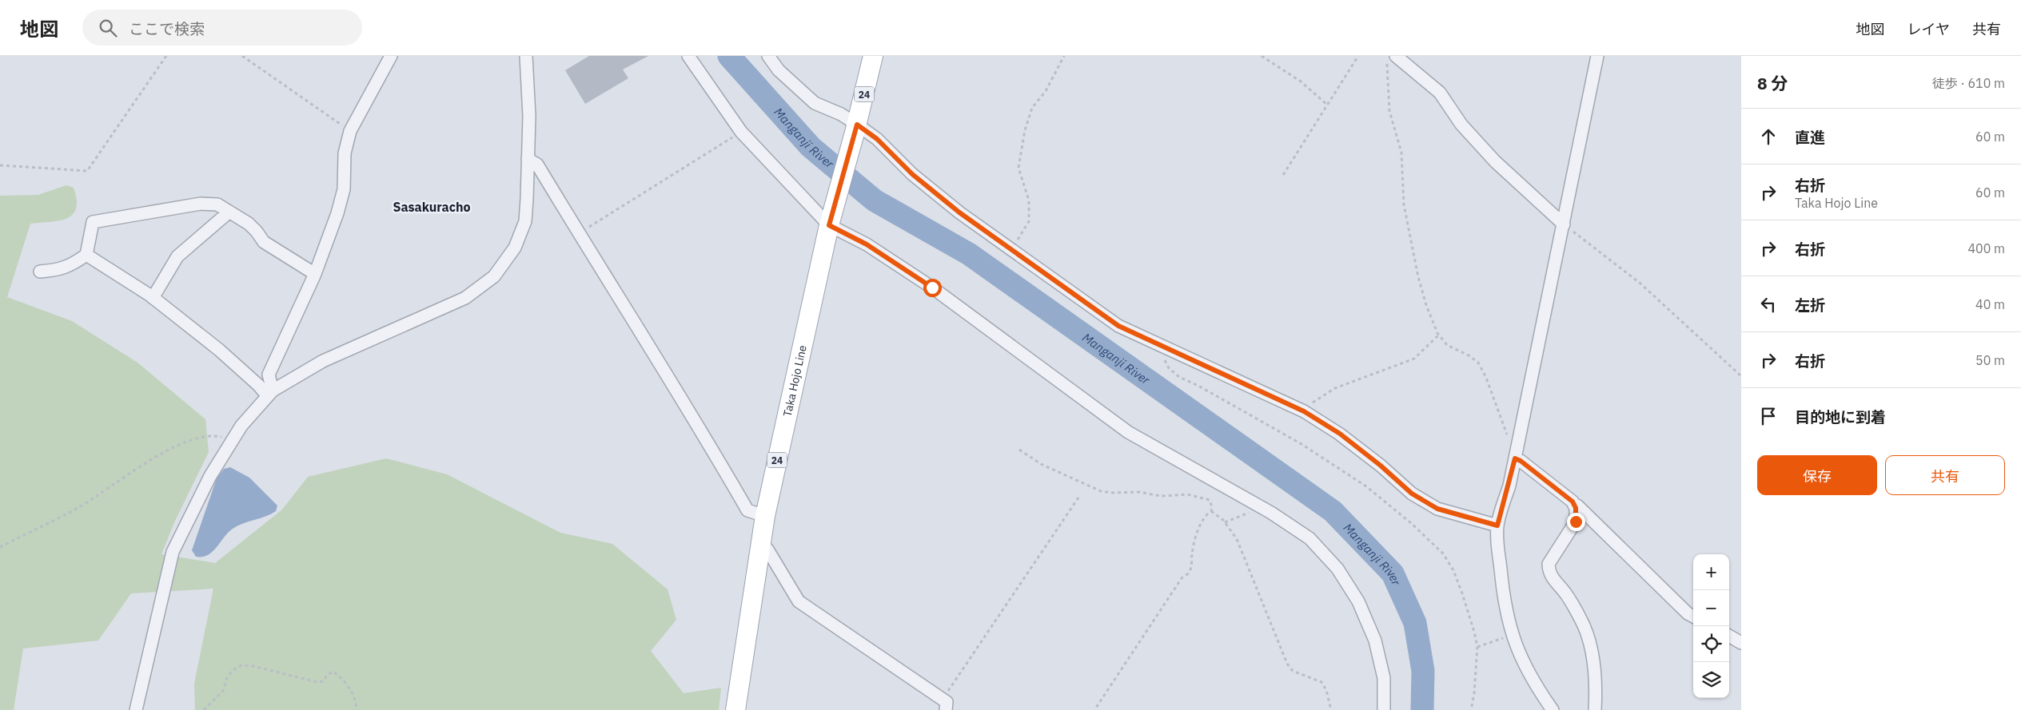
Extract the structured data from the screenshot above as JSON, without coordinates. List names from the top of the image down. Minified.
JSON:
{"streets":{"main road":["24","Taka Hojo Line"]},"districts":["Sasakuracho"],"water":["Manganji River"],"page":{"header":"地図","search":"ここで検索","nav":["地図","レイヤ","共有"],"heading":["8 分","徒歩 · 610 m"],"list":[["直進","60 m"],["右折","Taka Hojo Line","60 m"],["右折","400 m"],["左折","40 m"],["右折","50 m"],"目的地に到着"],"buttons":["保存","共有"],"map_buttons":["+","−"]}}
